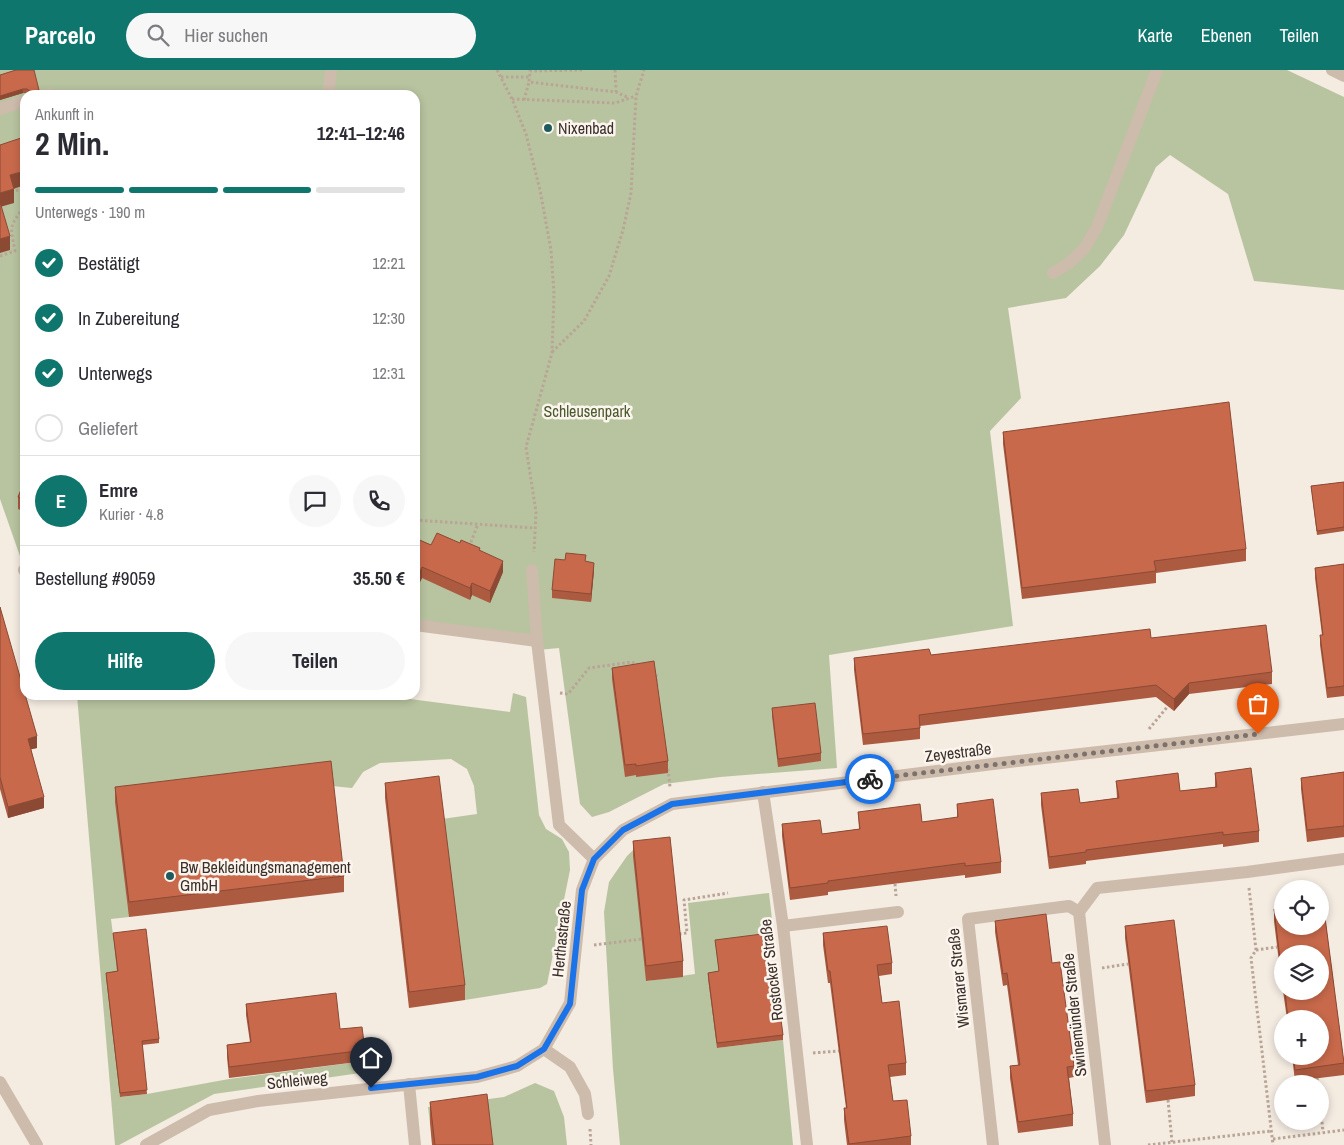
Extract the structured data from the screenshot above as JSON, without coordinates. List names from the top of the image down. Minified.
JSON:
{"streets":{"street":["Zeyestraße","Herthastraße","Rostocker Straße","Wismarer Straße","Swinemünder Straße","Schleiweg"]},"crossings":[["Zeyestraße","Herthastraße"],["Zeyestraße","Rostocker Straße"],["Herthastraße","Schleiweg"],["Wismarer Straße","Swinemünder Straße"]],"parks":["Schleusenpark"],"places":["Nixenbad","Bw Bekleidungsmanagement GmbH"],"page":{"header":"Parcelo","search":"Hier suchen","nav":["Karte","Ebenen","Teilen"],"heading":["2 Min.","Ankunft in","12:41–12:46"],"panel":["Emre","Kurier · 4.8","Bestellung #9059","35.50 €"],"bar":"Unterwegs · 190 m","list":[["Bestätigt","12:21"],["In Zubereitung","12:30"],["Unterwegs","12:31"],"Geliefert"],"round":"E","buttons":["Hilfe","Teilen"],"map_buttons":["+","−"]}}
